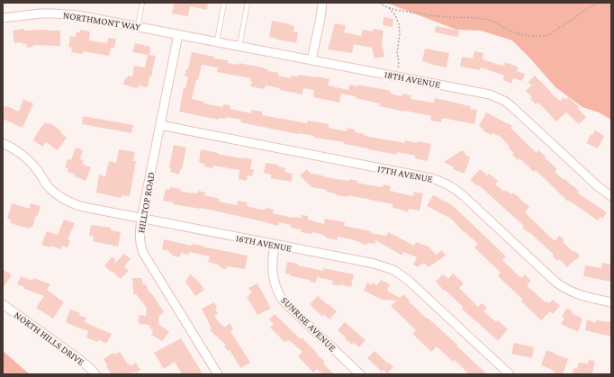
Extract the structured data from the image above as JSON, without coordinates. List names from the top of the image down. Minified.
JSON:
{"streets":{"street":["NORTHMONT WAY","18TH AVENUE","17TH AVENUE","HILLTOP ROAD","16TH AVENUE","SUNRISE AVENUE","NORTH HILLS DRIVE"]},"crossings":[["NORTHMONT WAY","18TH AVENUE"],["NORTHMONT WAY","HILLTOP ROAD"],["18TH AVENUE","HILLTOP ROAD"],["17TH AVENUE","HILLTOP ROAD"],["HILLTOP ROAD","16TH AVENUE"],["16TH AVENUE","SUNRISE AVENUE"]]}
